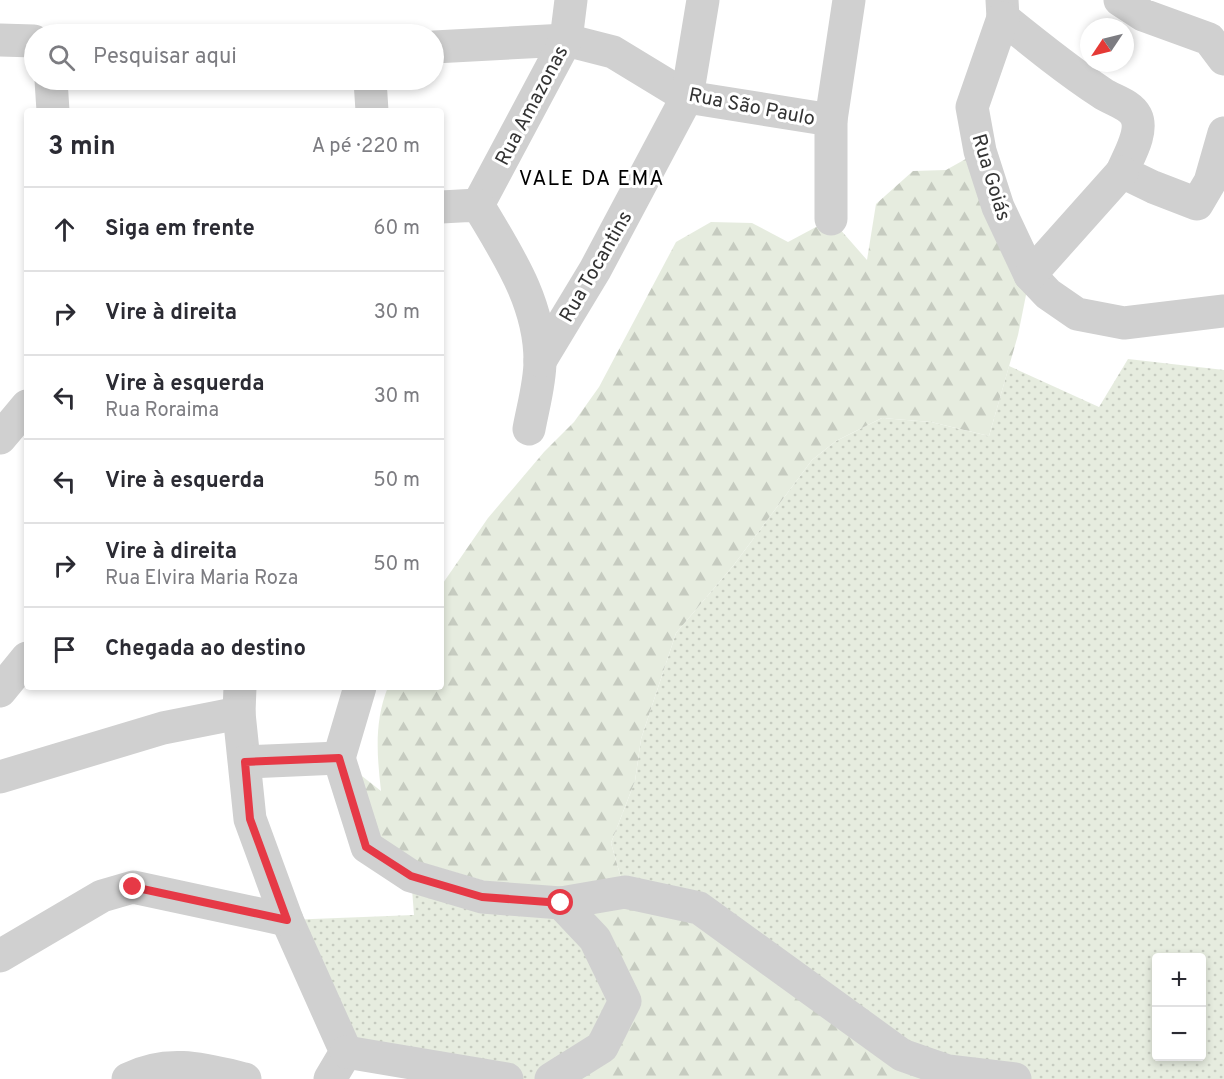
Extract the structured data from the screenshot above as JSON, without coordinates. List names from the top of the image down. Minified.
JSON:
{"streets":{"street":["Rua Amazonas","Rua São Paulo","Rua Goiás","Rua Tocantins"]},"crossings":[["Rua Amazonas","Rua São Paulo"],["Rua São Paulo","Rua Tocantins"]],"districts":["VALE DA EMA"],"north":"bottom left","page":{"search":"Pesquisar aqui","heading":["3 min","A pé · 220 m"],"list":[["Siga em frente","60 m"],["Vire à direita","30 m"],["Vire à esquerda","Rua Roraima","30 m"],["Vire à esquerda","50 m"],["Vire à direita","Rua Elvira Maria Roza","50 m"],"Chegada ao destino"],"map_buttons":["+","−"]}}
